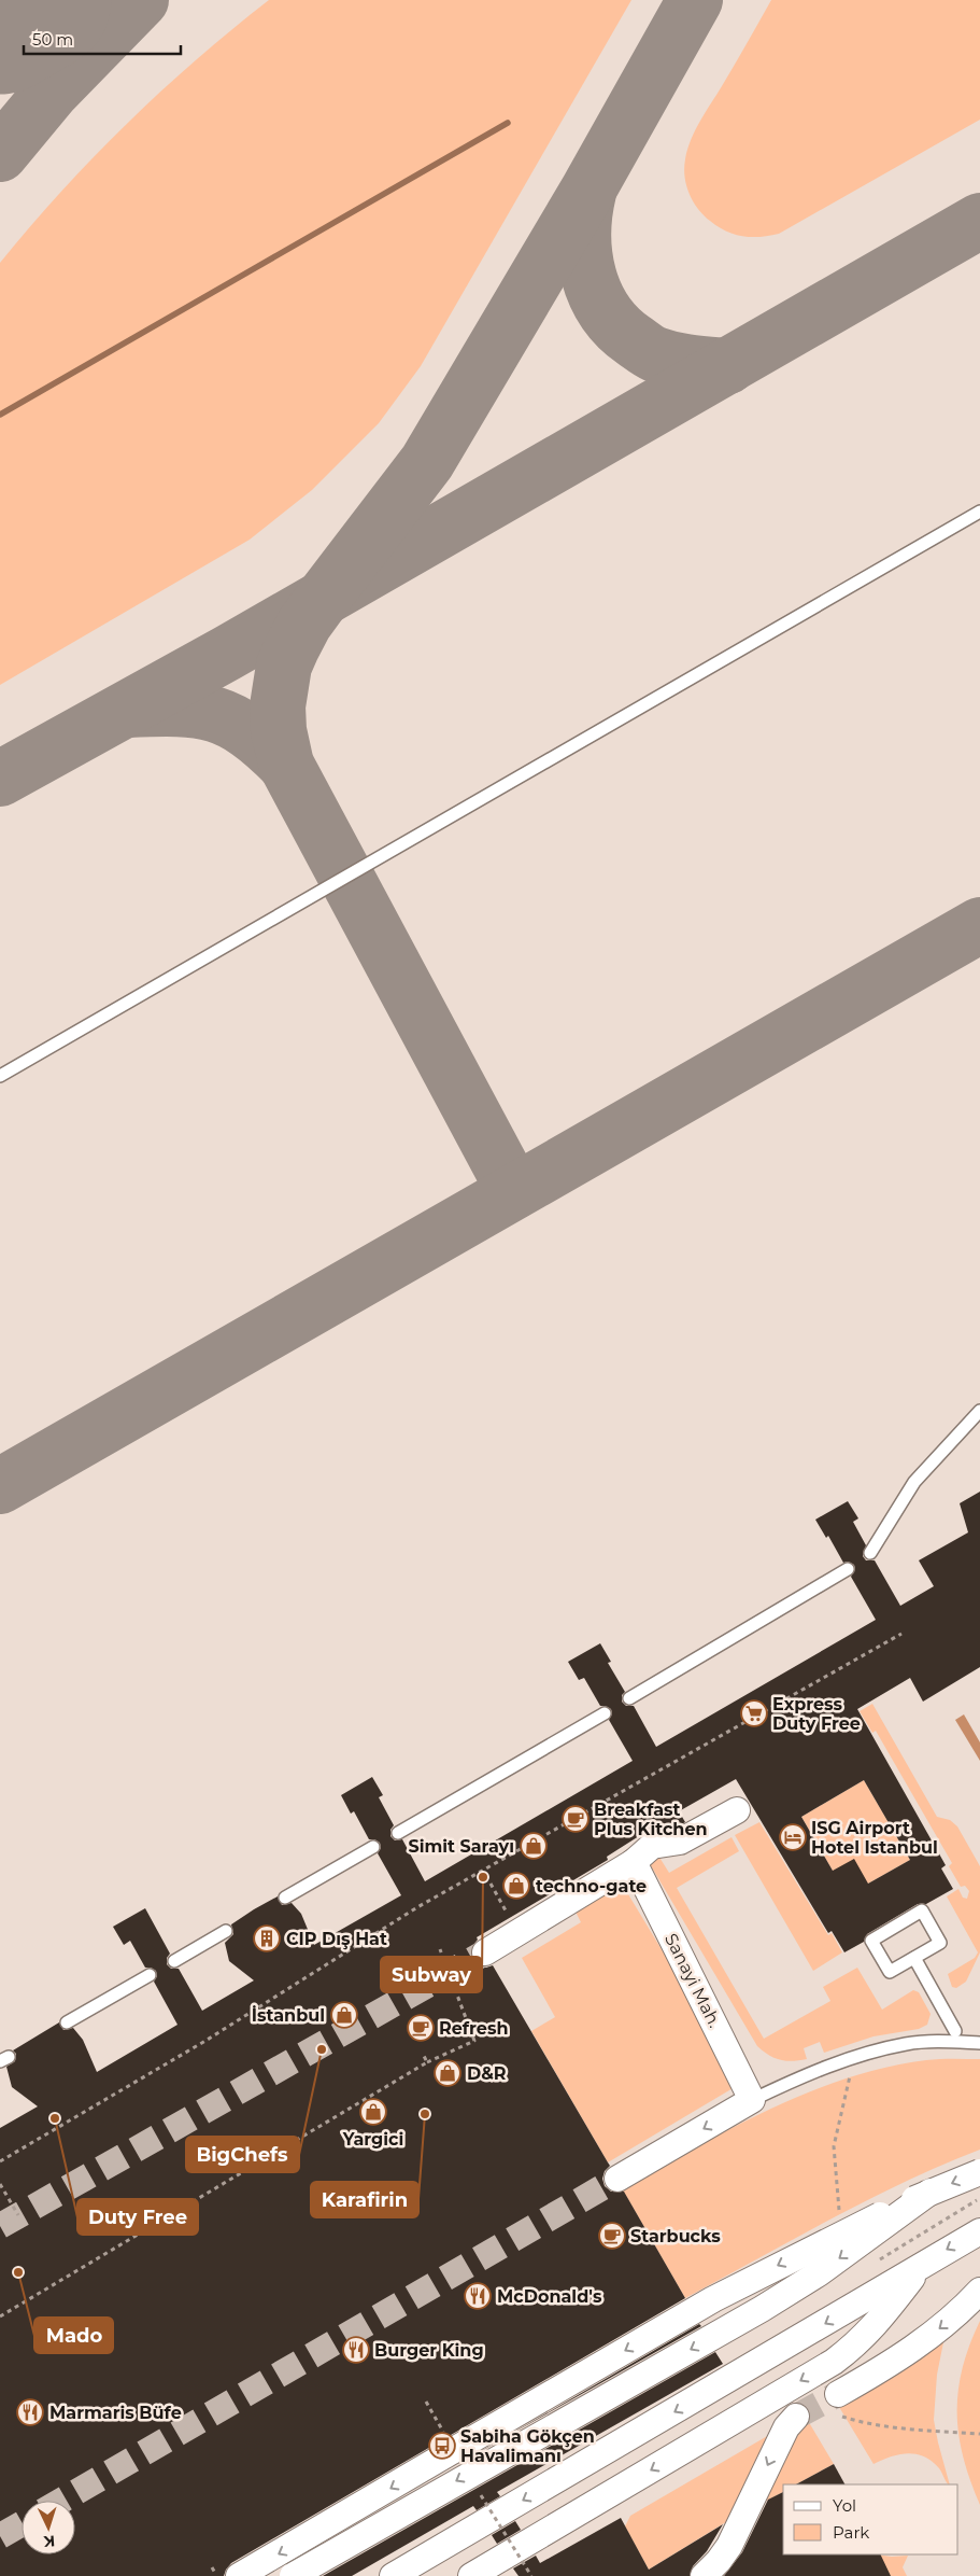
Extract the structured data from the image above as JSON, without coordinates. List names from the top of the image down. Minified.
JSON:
{"streets":{"street":["Sanayi Mah."]},"places":{"supermarket":["Express Duty Free"],"cafe":["Breakfast Plus Kitchen","Refresh","Starbucks"],"hotel":["ISG Airport Hotel Istanbul"],"shop":["Simit Sarayı","techno-gate","İstanbul","D&R","Yargici"],"other":["Subway","BigChefs","Karafirin","Duty Free","Mado"],"building":["CIP Dış Hat"],"restaurant":["McDonald's","Burger King","Marmaris Büfe"],"bus stop":["Sabiha Gökçen Havalimanı"]},"legend":["Yol","Park"],"scale_bar":"50 m","north":"bottom"}
